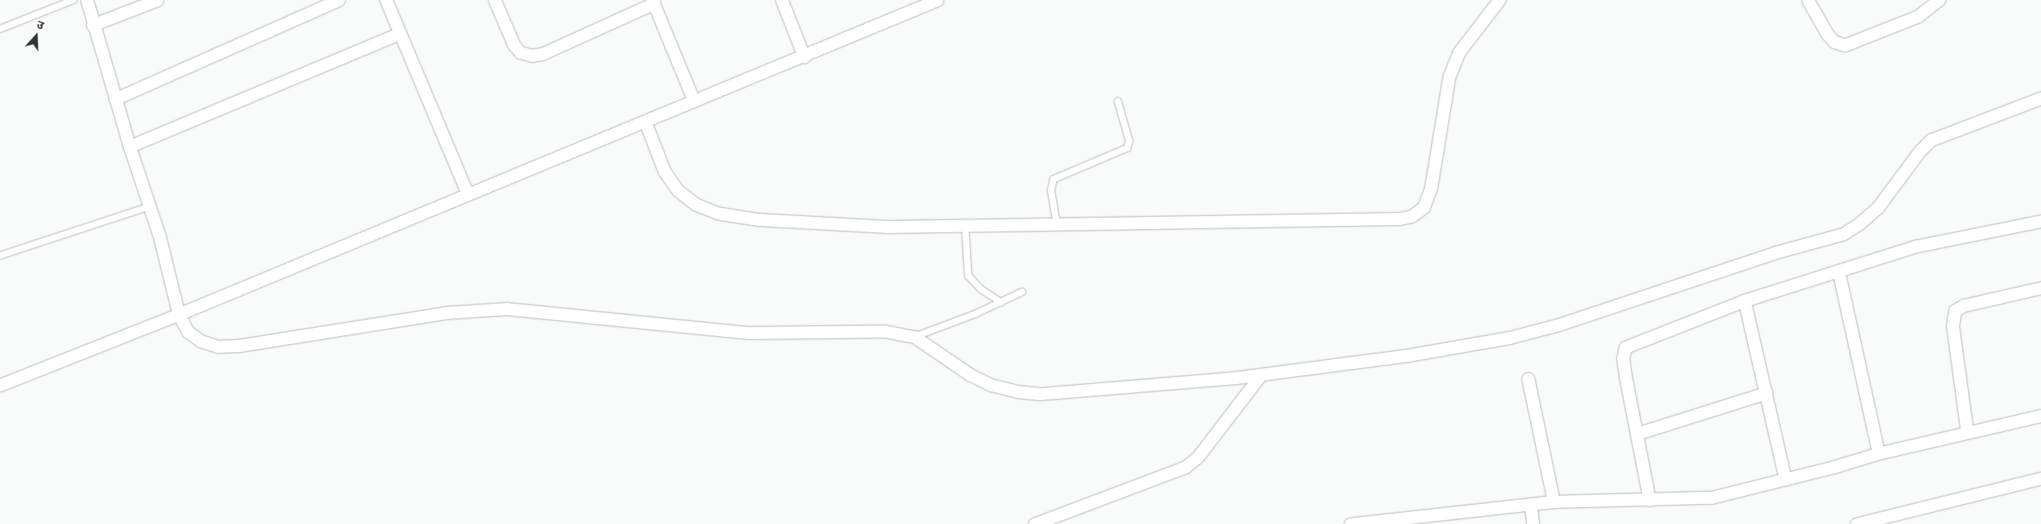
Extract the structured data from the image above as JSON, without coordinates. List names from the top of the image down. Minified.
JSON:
{"north":"top"}
